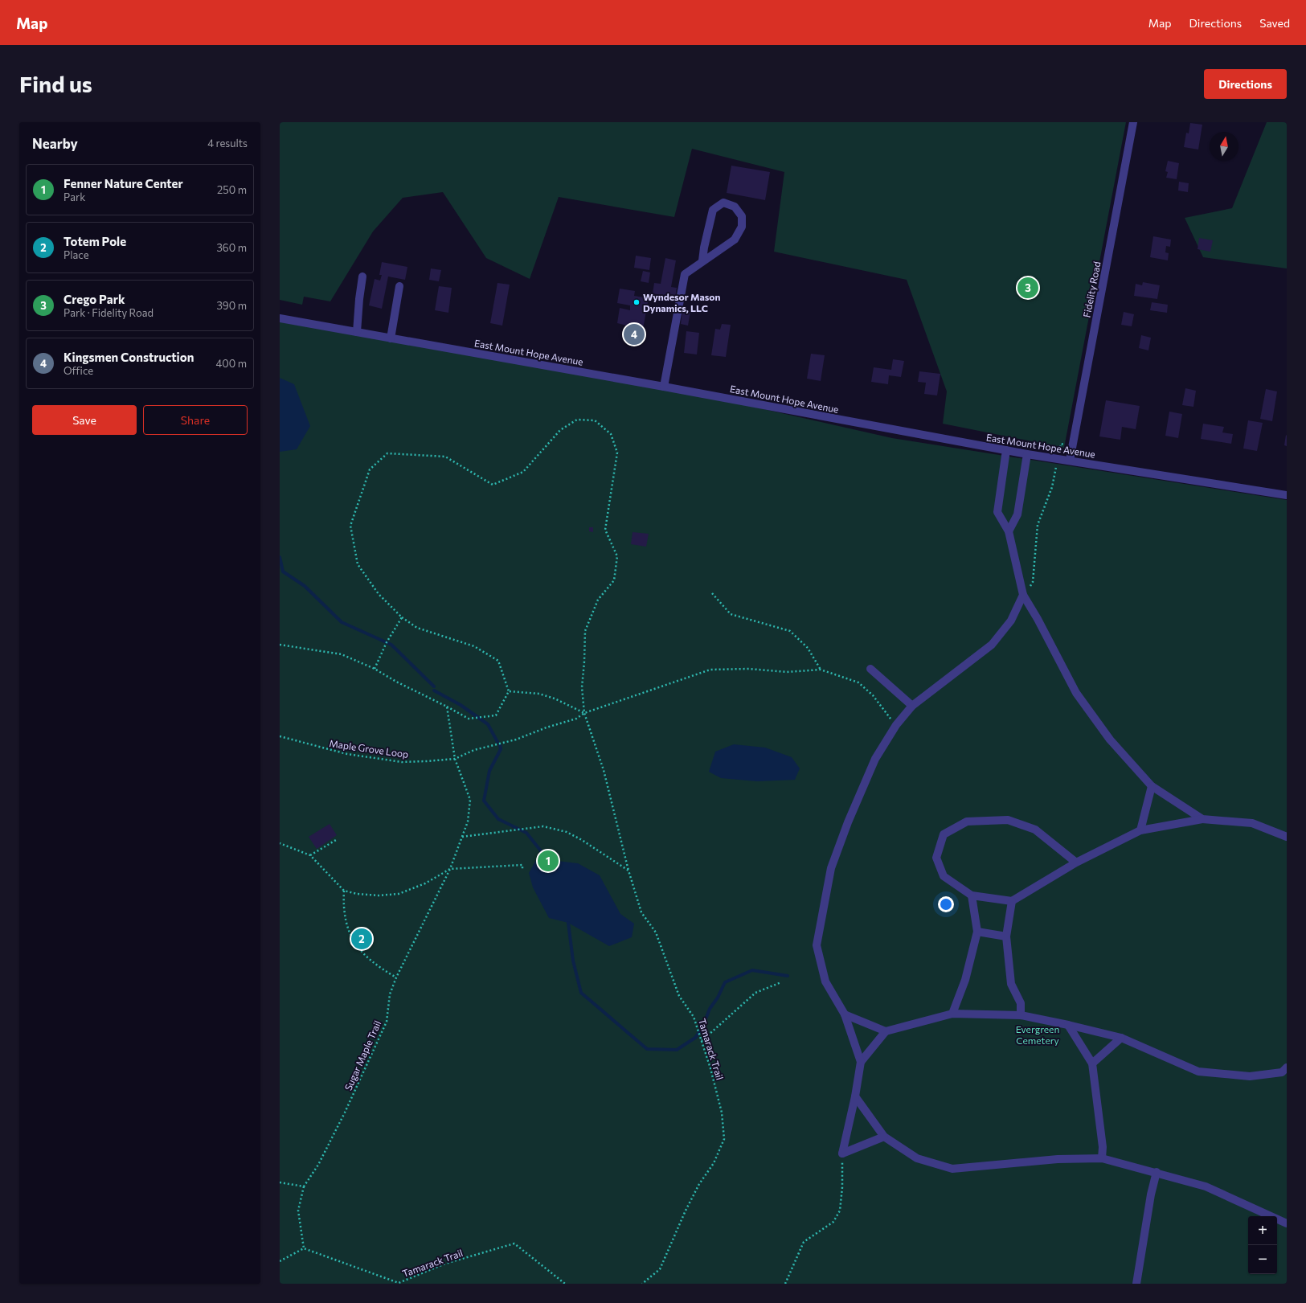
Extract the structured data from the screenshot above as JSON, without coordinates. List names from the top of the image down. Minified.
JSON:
{"streets":{"street":["Fidelity Road","East Mount Hope Avenue"],"path":["Maple Grove Loop","Tamarack Trail","Sugar Maple Trail"]},"crossings":[["Fidelity Road","East Mount Hope Avenue"]],"parks":["Evergreen Cemetery"],"places":["Wyndesor Mason Dynamics, LLC"],"north":"top","page":{"header":"Map","nav":["Map","Directions","Saved"],"buttons":["Directions",["Save","Share"]],"title":"Find us","heading":["Nearby","4 results"],"list":[{"mark":"1","name":"Fenner Nature Center","note":"Park","value":"250 m"},{"mark":"2","name":"Totem Pole","note":"Place","value":"360 m"},{"mark":"3","name":"Crego Park","note":"Park · Fidelity Road","value":"390 m"},{"mark":"4","name":"Kingsmen Construction","note":"Office","value":"400 m"}],"pins":["3","4","1","2"],"map_buttons":["+","−"]}}
